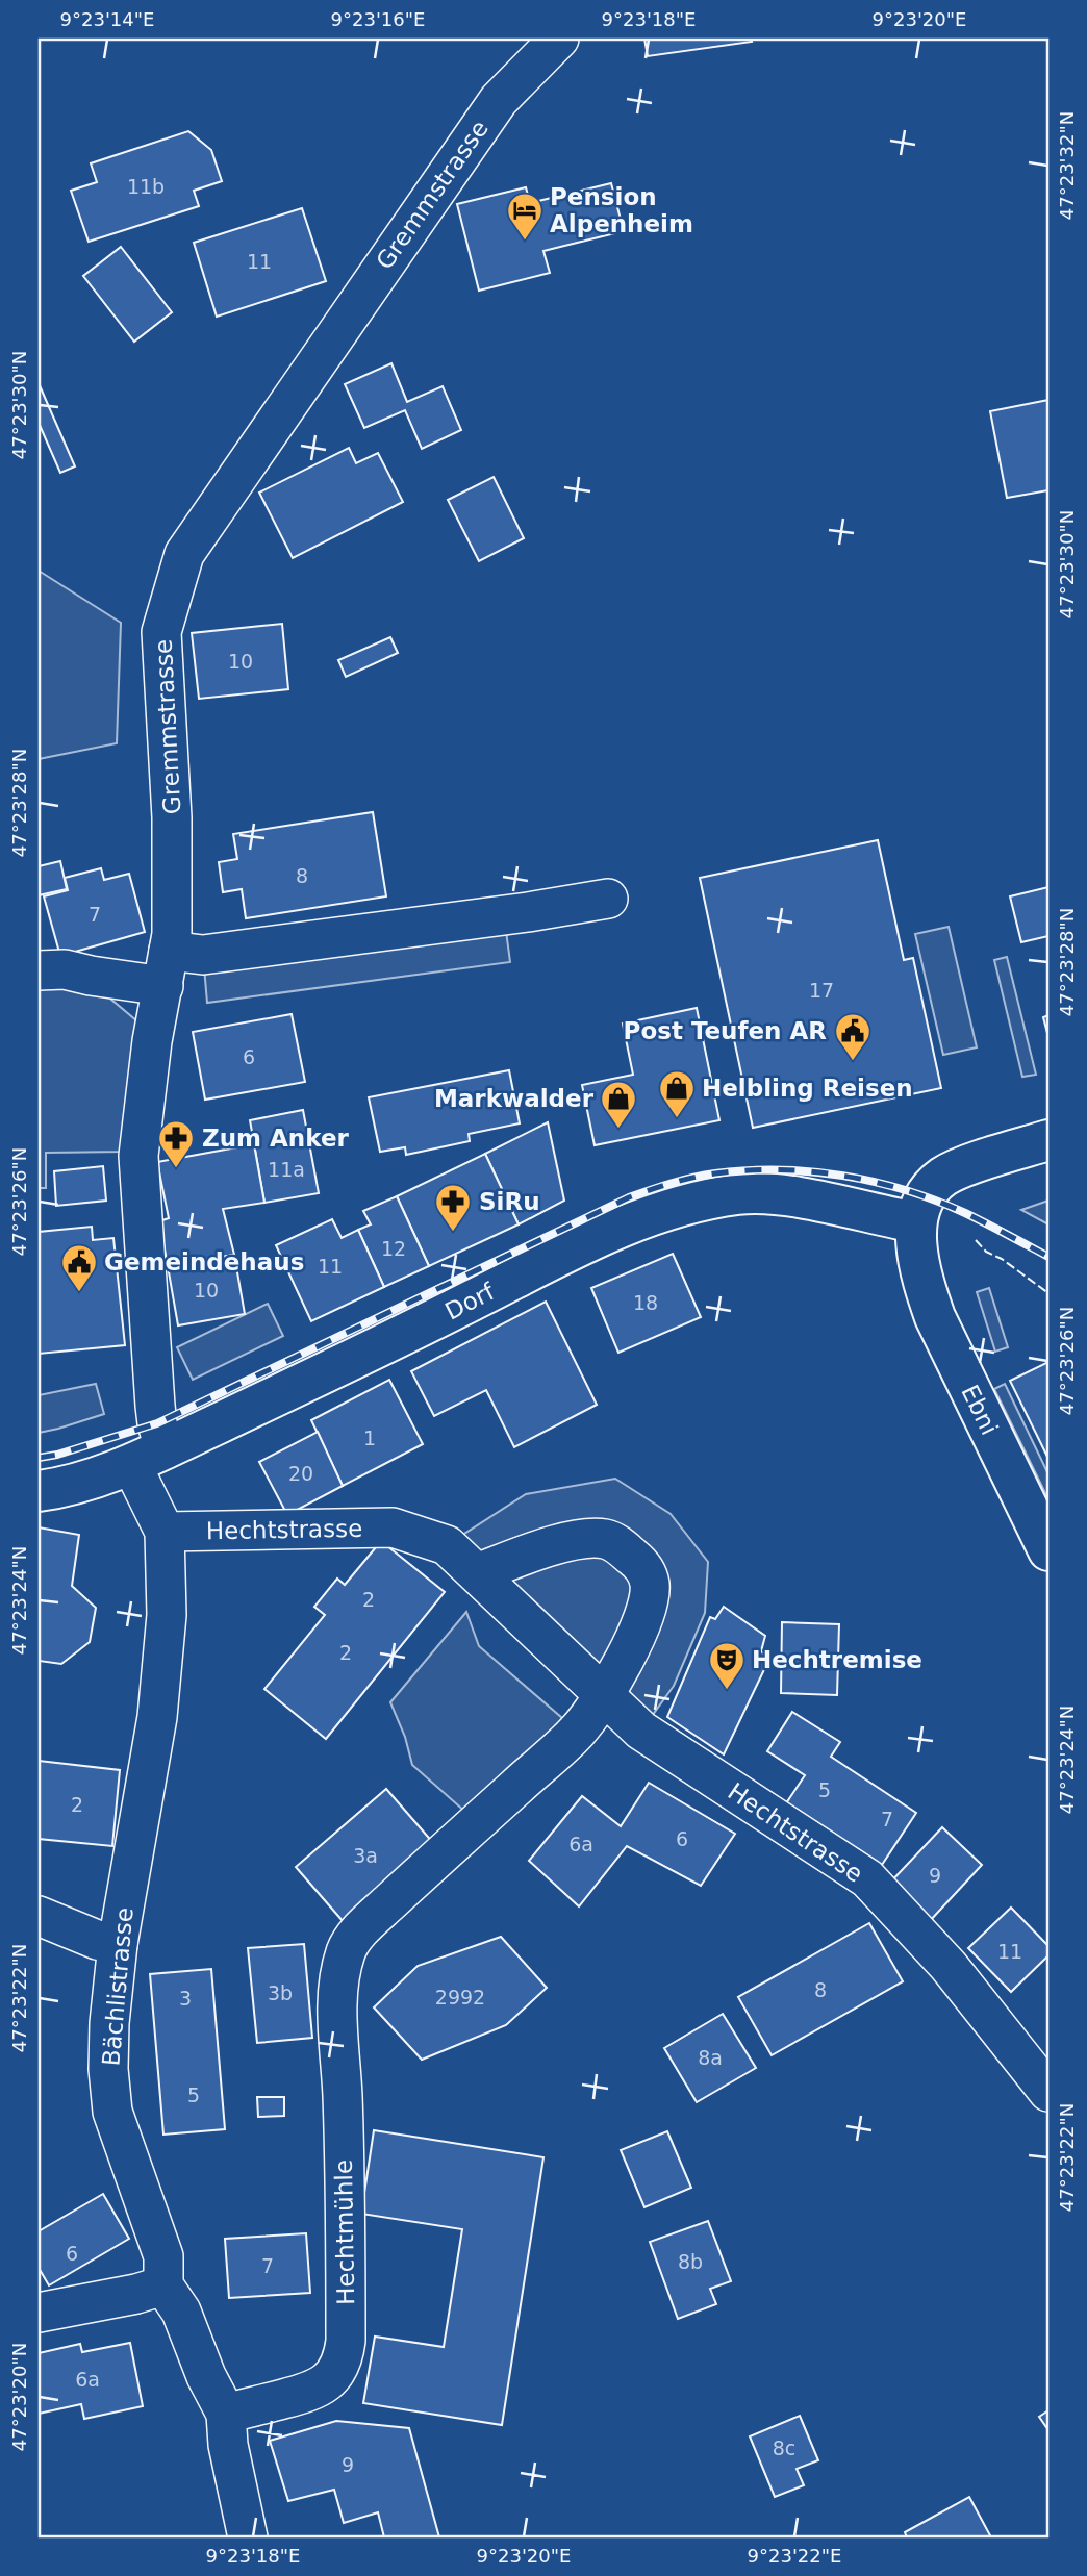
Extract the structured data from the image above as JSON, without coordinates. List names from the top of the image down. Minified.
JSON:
{"streets":{"street":["Gremmstrasse","Dorf","Ebni","Hechtstrasse","Bächlistrasse","Hechtmühle"]},"crossings":[["Gremmstrasse","Dorf"],["Gremmstrasse","Bächlistrasse"],["Dorf","Ebni"],["Dorf","Bächlistrasse"],["Hechtstrasse","Bächlistrasse"],["Hechtstrasse","Hechtmühle"]],"places":{"hotel":["Pension Alpenheim"],"public building":["Post Teufen AR","Gemeindehaus"],"shop":["Helbling Reisen","Markwalder"],"pharmacy":["Zum Anker","SiRu"],"theatre":["Hechtremise"]},"house_numbers":["11b","11","10","8","7","17","6","11a","12","11","10","18","1","20","2","2","5","2","7","6","6a","3a","9","11","8","3b","2992","3","8a","5","6","8b","7","6a","8c","9"],"coordinates":["9°23'14\"E","9°23'16\"E","9°23'18\"E","9°23'20\"E","47°23'32\"N","47°23'30\"N","47°23'28\"N","47°23'26\"N","47°23'24\"N","47°23'22\"N","47°23'20\"N","9°23'22\"E"]}
